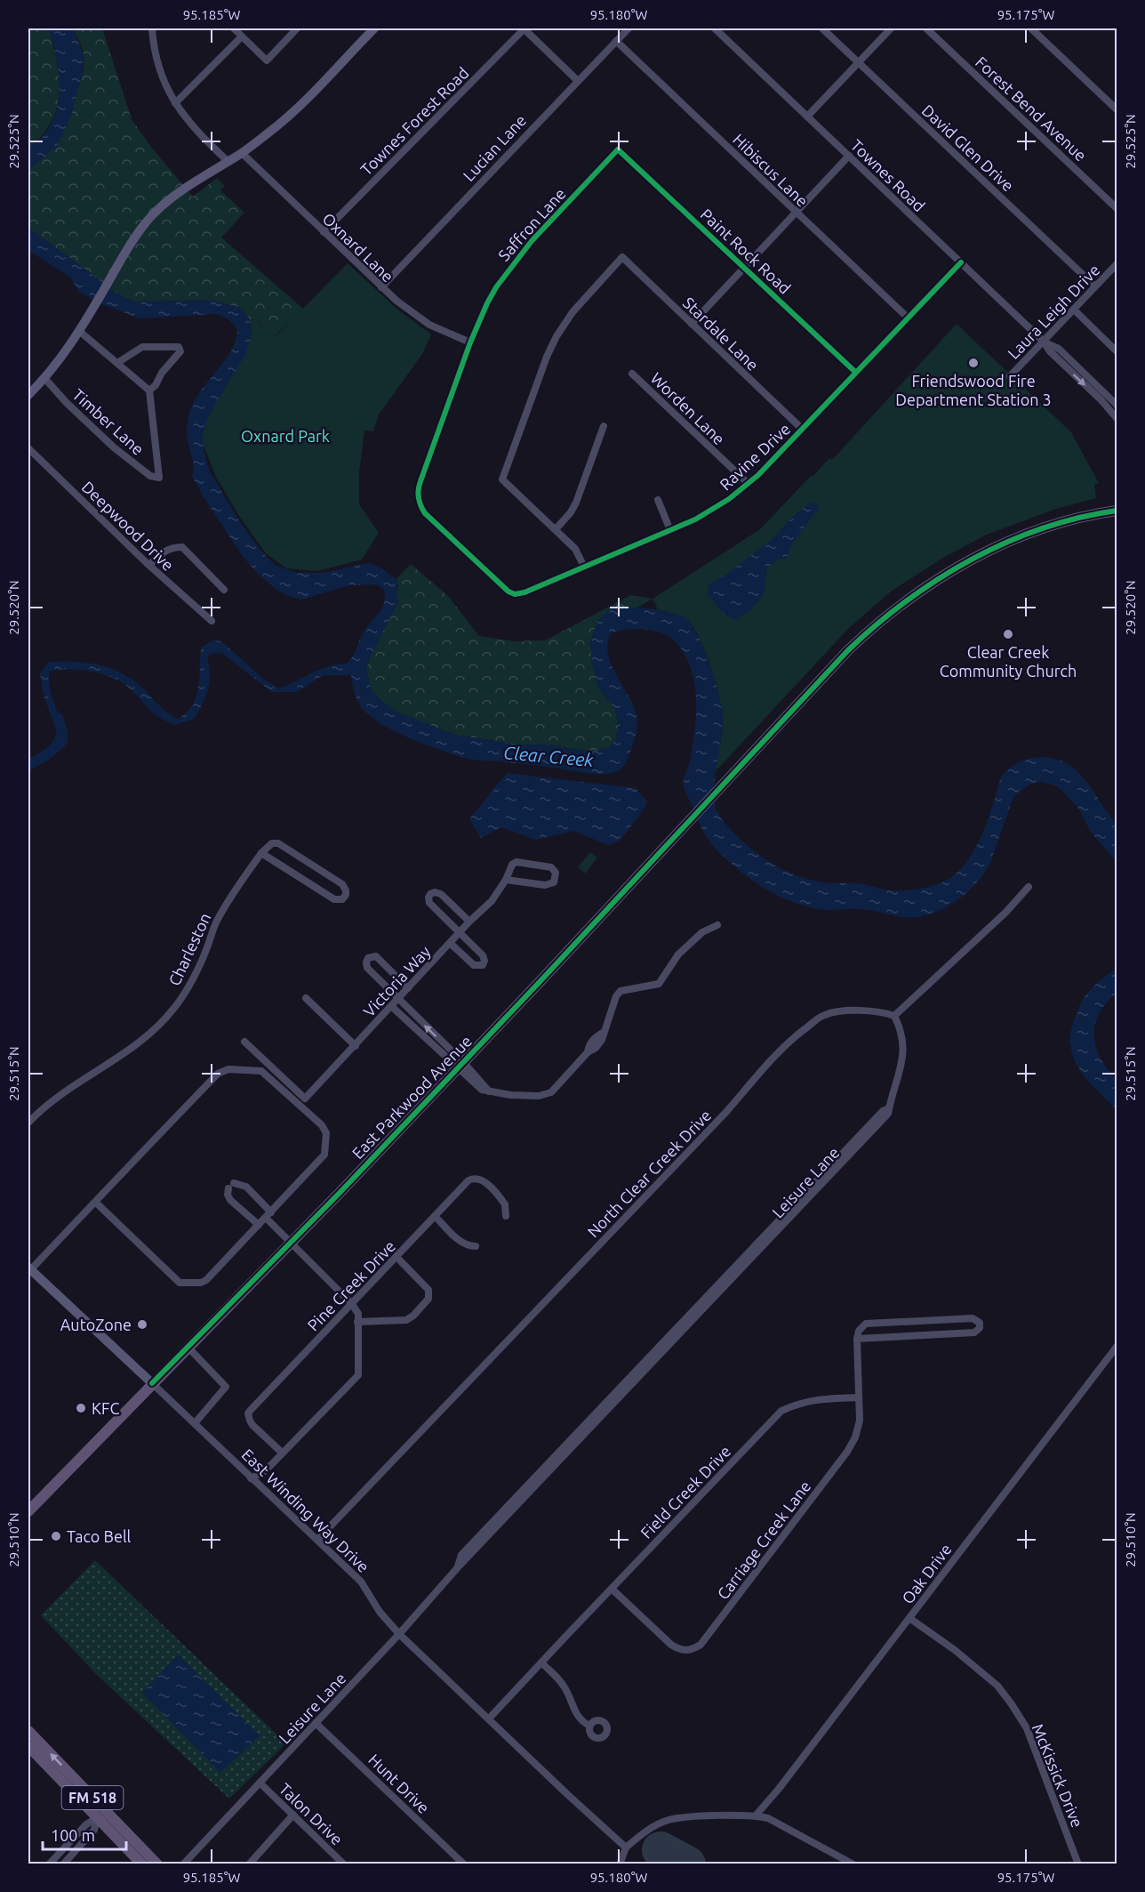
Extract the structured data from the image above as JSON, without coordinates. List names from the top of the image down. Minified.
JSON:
{"streets":{"main road":["East Parkwood Avenue","East Winding Way Drive","FM 518"],"street":["Forest Bend Avenue","Townes Forest Road","Lucian Lane","David Glen Drive","Hibiscus Lane","Townes Road","Saffron Lane","Oxnard Lane","Paint Rock Road","Laura Leigh Drive","Stardale Lane","Worden Lane","Timber Lane","Ravine Drive","Deepwood Drive","Charleston","Victoria Way","North Clear Creek Drive","Leisure Lane","Pine Creek Drive","Field Creek Drive","Carriage Creek Lane","Oak Drive","McKissick Drive","Hunt Drive","Talon Drive"]},"crossings":[["Townes Forest Road","Oxnard Lane"],["Lucian Lane","Hibiscus Lane"],["Lucian Lane","Oxnard Lane"],["David Glen Drive","Laura Leigh Drive"],["Hibiscus Lane","Ravine Drive"],["Townes Road","Laura Leigh Drive"],["Townes Road","Ravine Drive"],["Saffron Lane","Oxnard Lane"],["Saffron Lane","Paint Rock Road"],["Saffron Lane","Ravine Drive"],["Paint Rock Road","Ravine Drive"],["Stardale Lane","Ravine Drive"],["Worden Lane","Ravine Drive"],["East Parkwood Avenue","East Winding Way Drive"],["North Clear Creek Drive","Leisure Lane"],["North Clear Creek Drive","East Winding Way Drive"],["Leisure Lane","East Winding Way Drive"],["Leisure Lane","Hunt Drive"],["Leisure Lane","Talon Drive"],["Field Creek Drive","East Winding Way Drive"],["Field Creek Drive","Carriage Creek Lane"],["Oak Drive","McKissick Drive"]],"water":["Clear Creek"],"parks":["Oxnard Park"],"places":["Friendswood Fire Department Station 3","Clear Creek Community Church","AutoZone","KFC","Taco Bell"],"scale_bar":"100 m","coordinates":["95.185°W","95.180°W","95.175°W","29.525°N","29.520°N","29.515°N","29.510°N"]}
